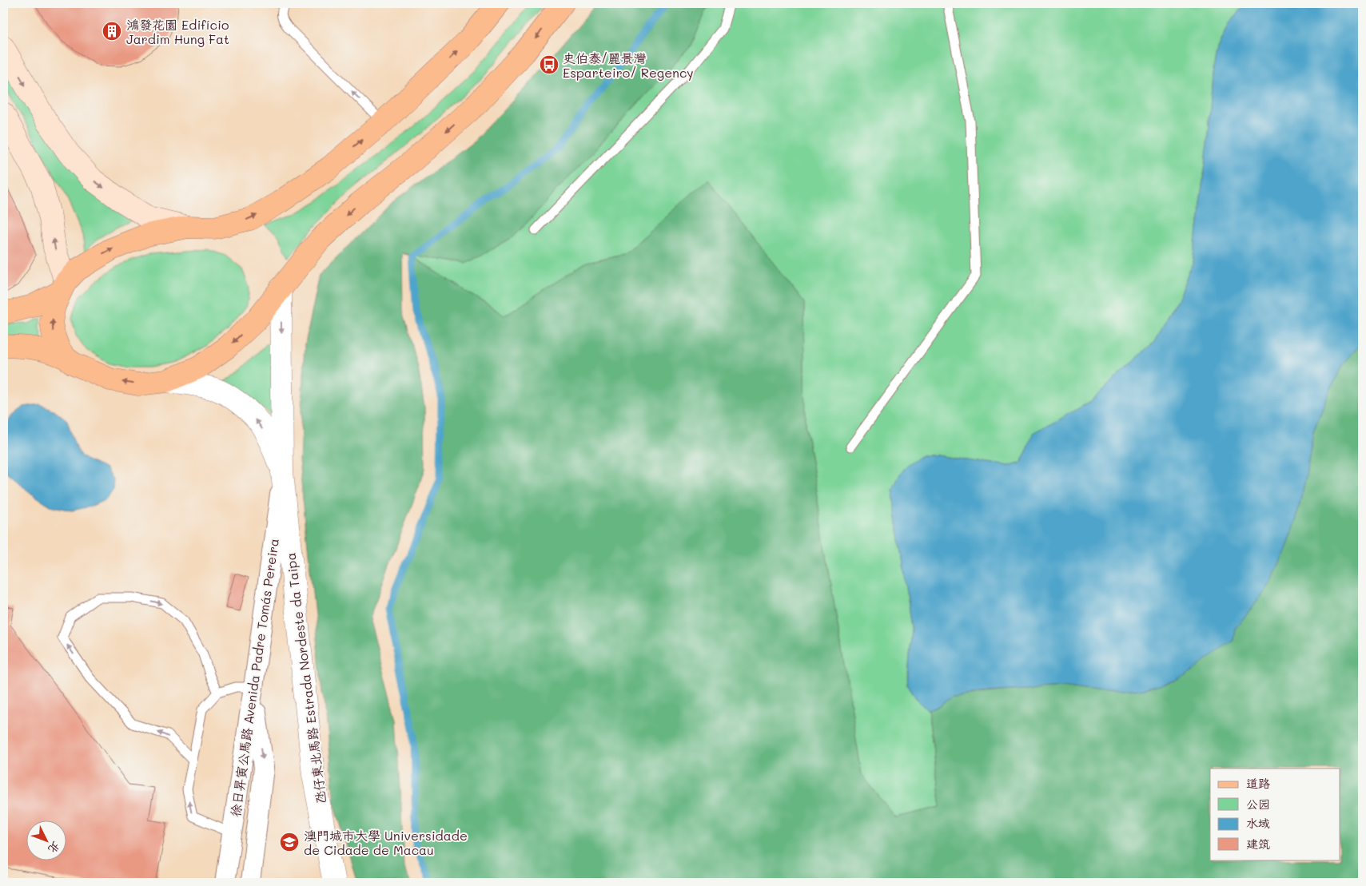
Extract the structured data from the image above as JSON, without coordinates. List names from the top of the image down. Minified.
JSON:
{"streets":{"street":["徐日昇寅公馬路 Avenida Padre Tomás Pereira","氹仔東北馬路 Estrada Nordeste da Taipa"]},"crossings":[["徐日昇寅公馬路 Avenida Padre Tomás Pereira","氹仔東北馬路 Estrada Nordeste da Taipa"]],"places":{"building":["鴻發花園 Edifício Jardim Hung Fat"],"bus stop":["史伯泰/麗景灣 Esparteiro/ Regency"],"school or university":["澳門城市大學 Universidade de Cidade de Macau"]},"legend":["道路","公园","水域","建筑"],"north":"bottom right"}
